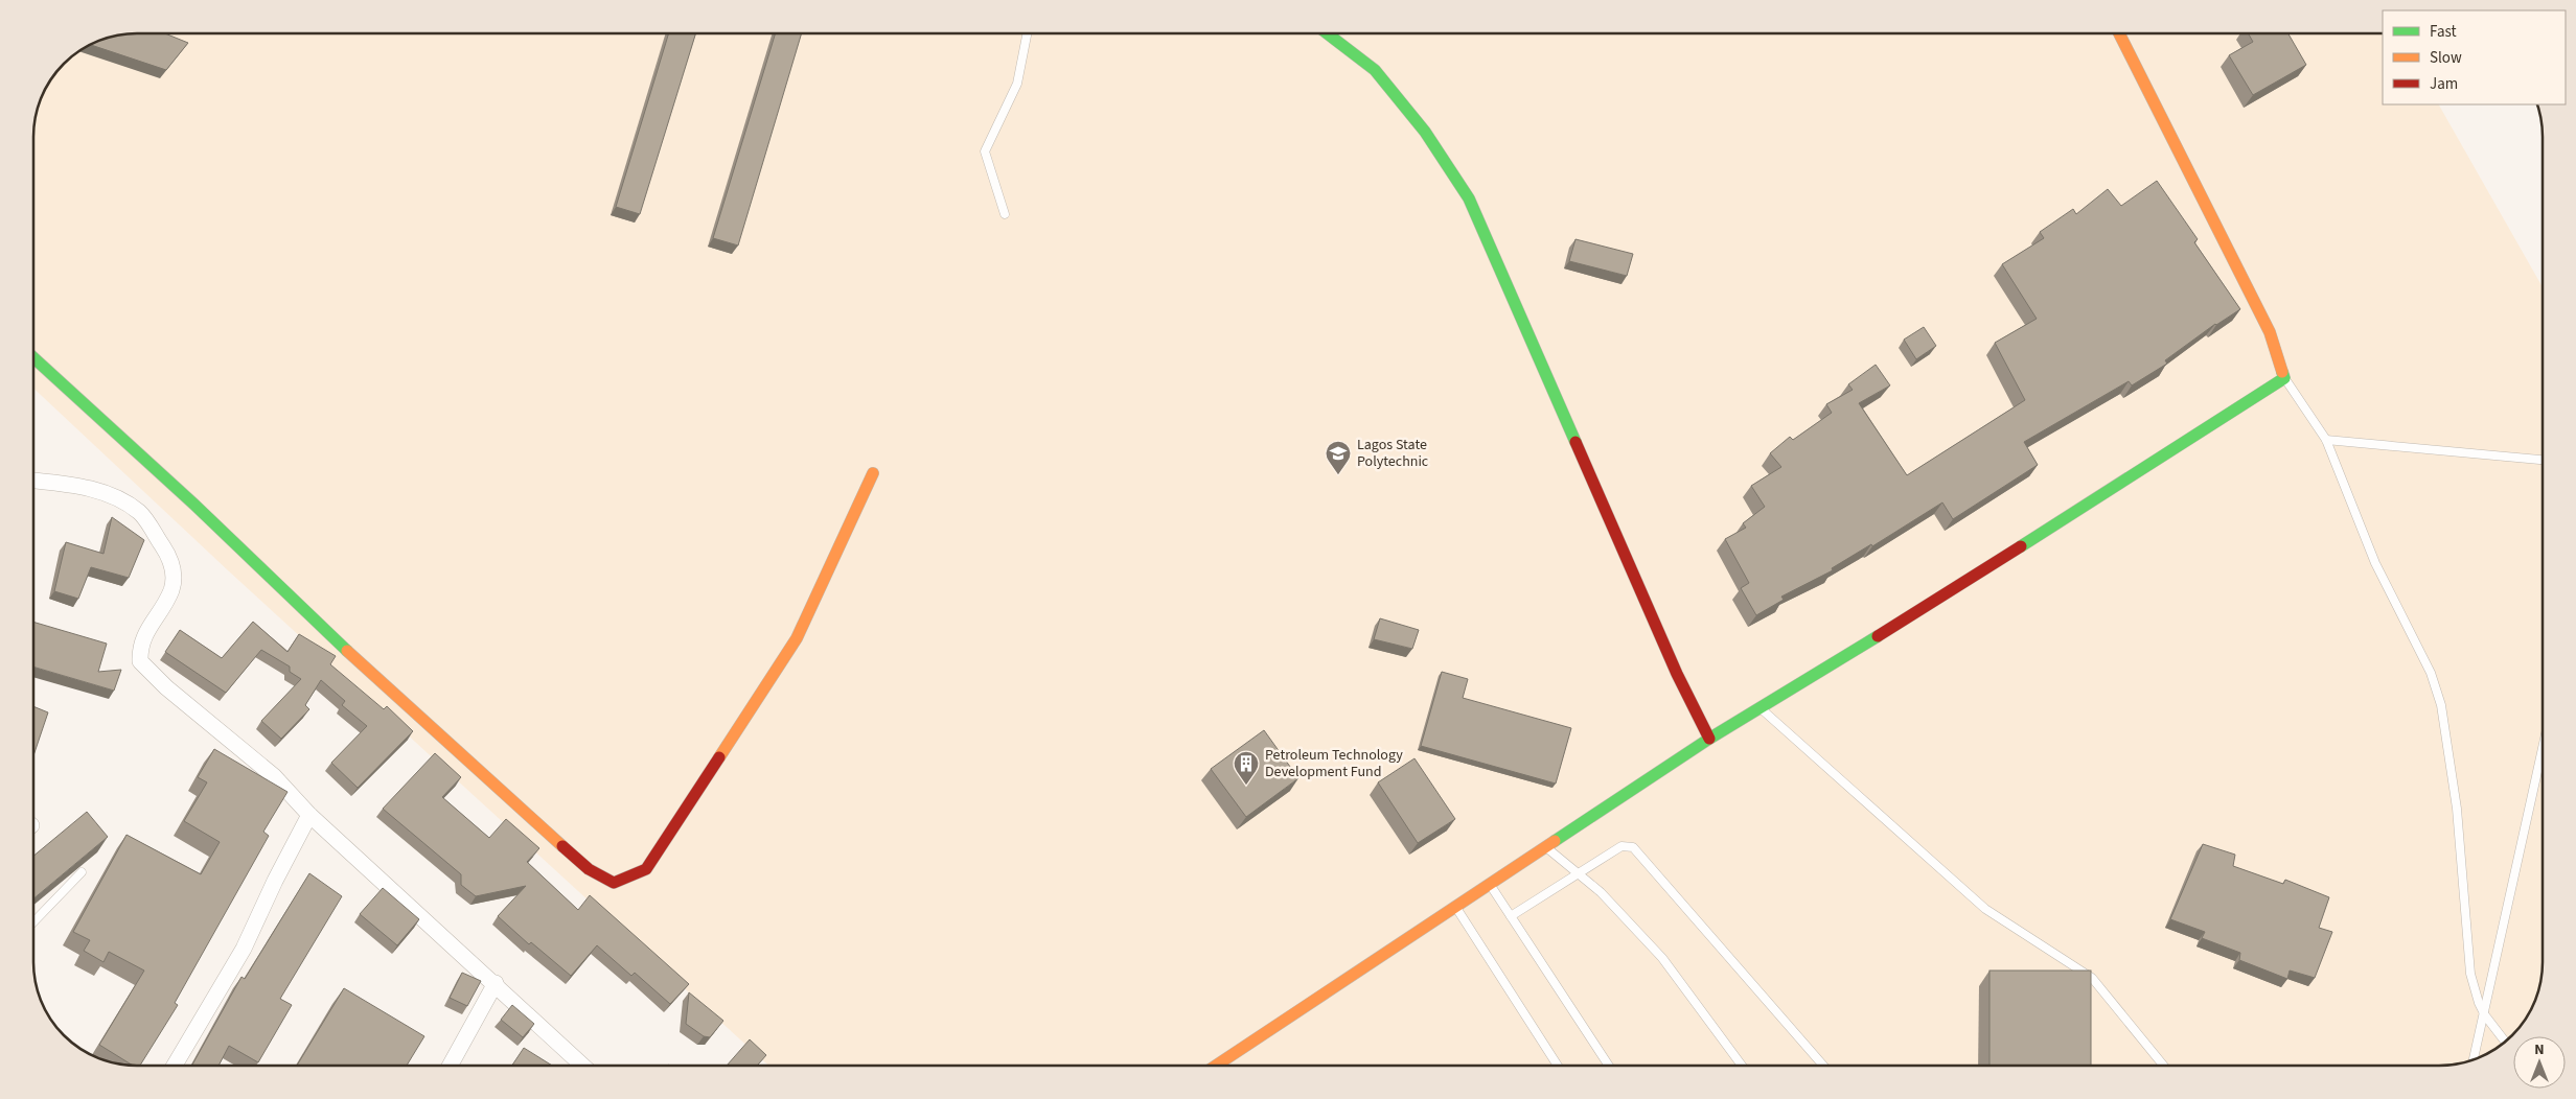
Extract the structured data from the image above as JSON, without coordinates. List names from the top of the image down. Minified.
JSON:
{"places":{"school or university":["Lagos State Polytechnic"],"building":["Petroleum Technology Development Fund"]},"legend":["Fast","Slow","Jam"],"north":"top"}
